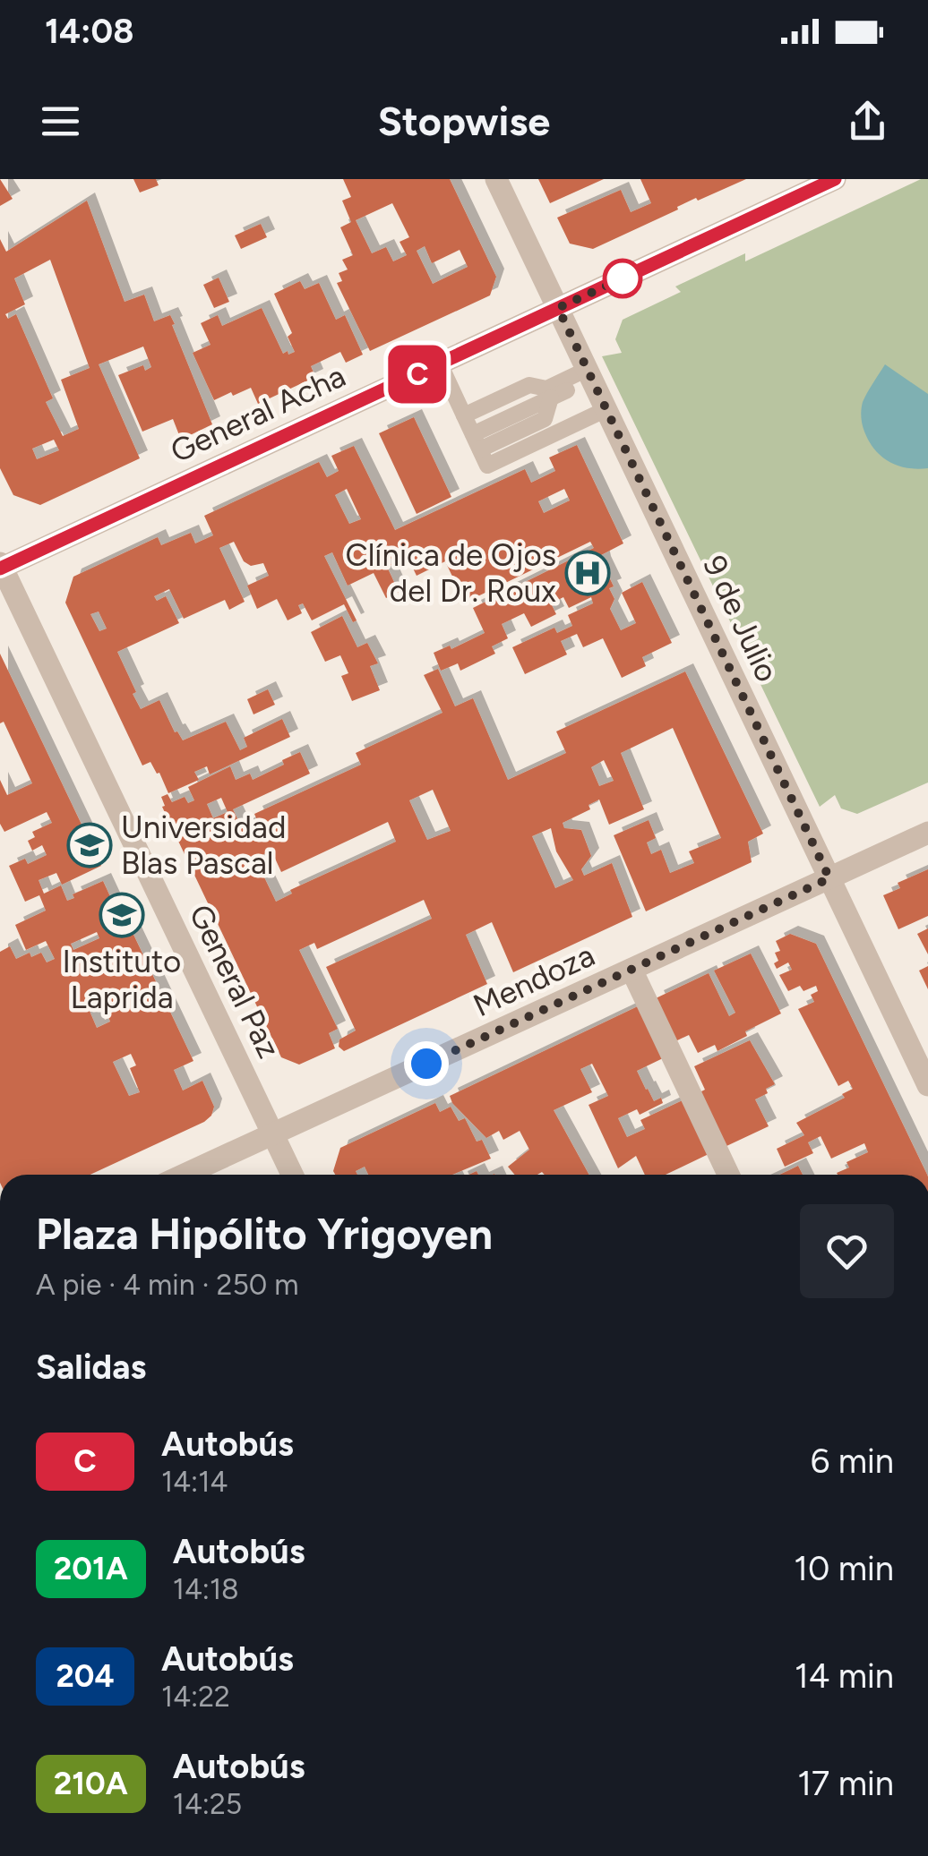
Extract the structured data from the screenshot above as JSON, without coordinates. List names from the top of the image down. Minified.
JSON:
{"streets":{"street":["General Acha","9 de Julio","Mendoza","General Paz"]},"crossings":[["General Acha","9 de Julio"],["General Acha","General Paz"],["9 de Julio","Mendoza"],["Mendoza","General Paz"]],"places":{"hospital":["Clínica de Ojos del Dr. Roux"],"school or university":["Universidad Blas Pascal","Instituto Laprida"]},"lines":["bus line C"],"page":{"status":"14:08","header":"Stopwise","on_map":"C","heading":[["Plaza Hipólito Yrigoyen","A pie · 4 min · 250 m"],"Salidas"],"list":[{"mark":"C","name":"Autobús","note":"14:14","value":"6 min"},{"mark":"201A","name":"Autobús","note":"14:18","value":"10 min"},{"mark":"204","name":"Autobús","note":"14:22","value":"14 min"},{"mark":"210A","name":"Autobús","note":"14:25","value":"17 min"}]}}
